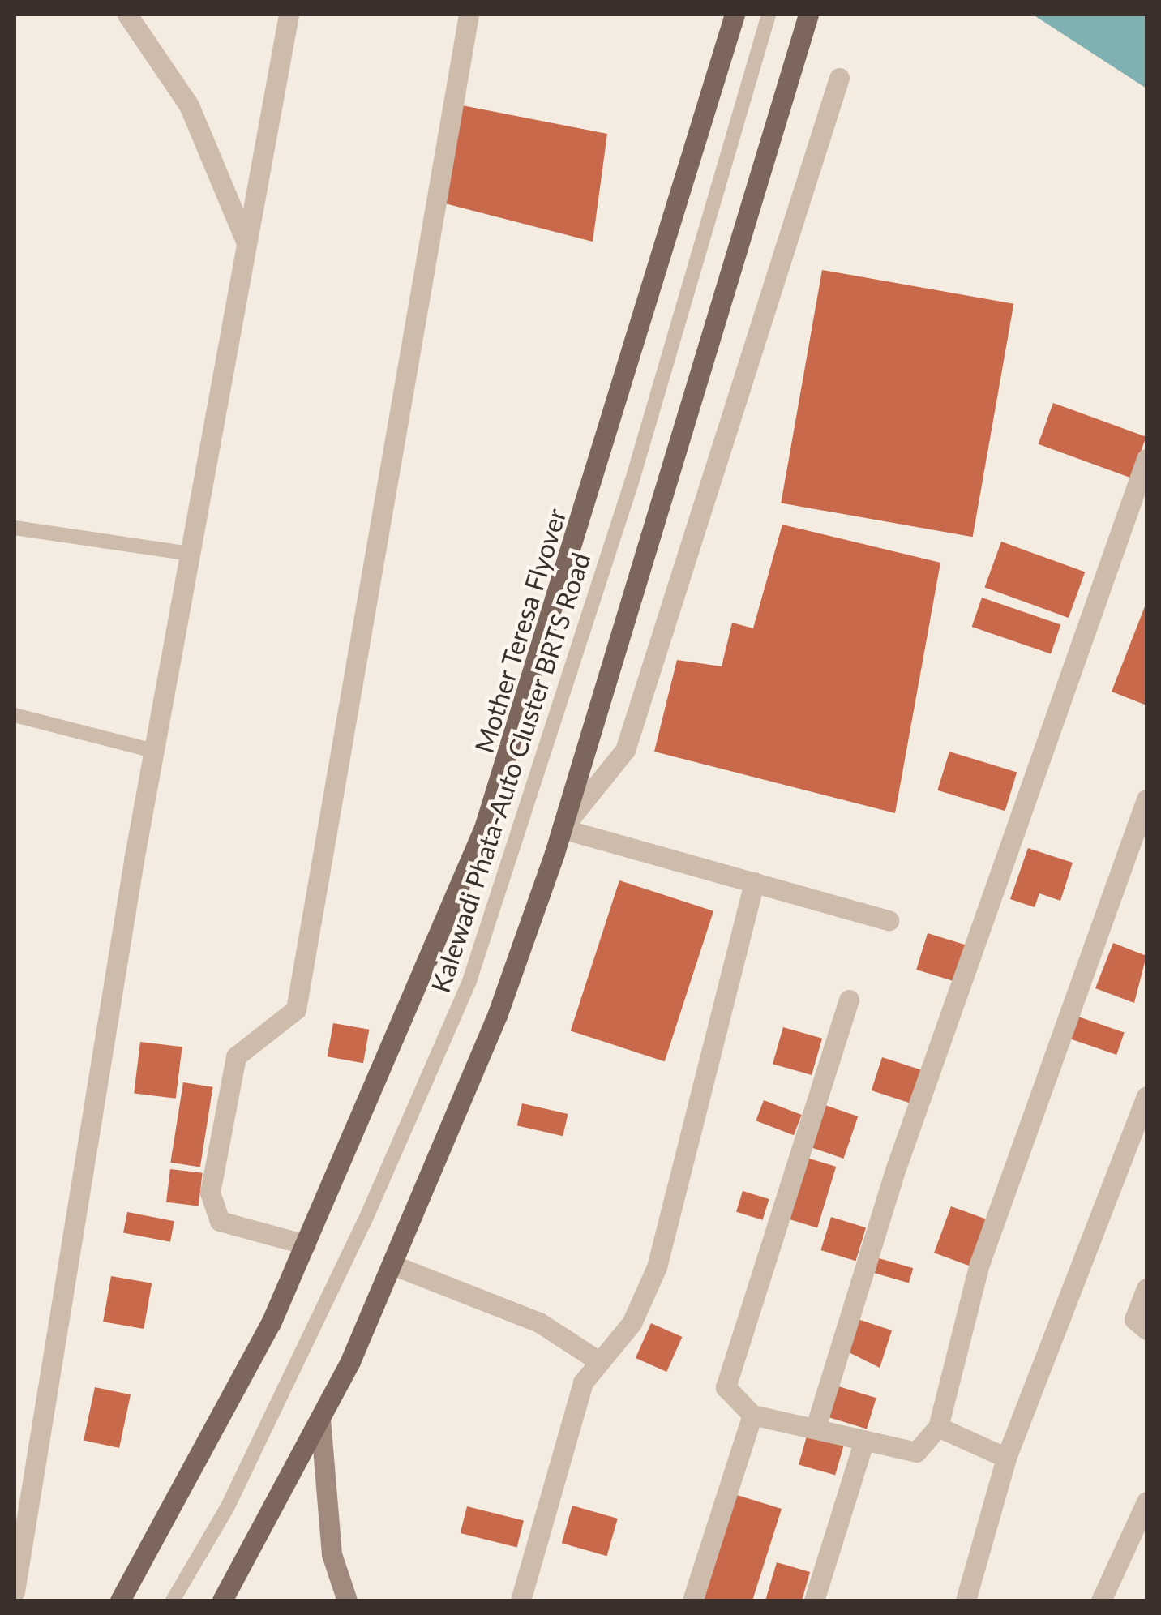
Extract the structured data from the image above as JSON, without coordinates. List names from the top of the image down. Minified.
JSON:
{"streets":{"main road":["Mother Teresa Flyover"],"lane":["Kalewadi Phata-Auto Cluster BRTS Road"]}}
